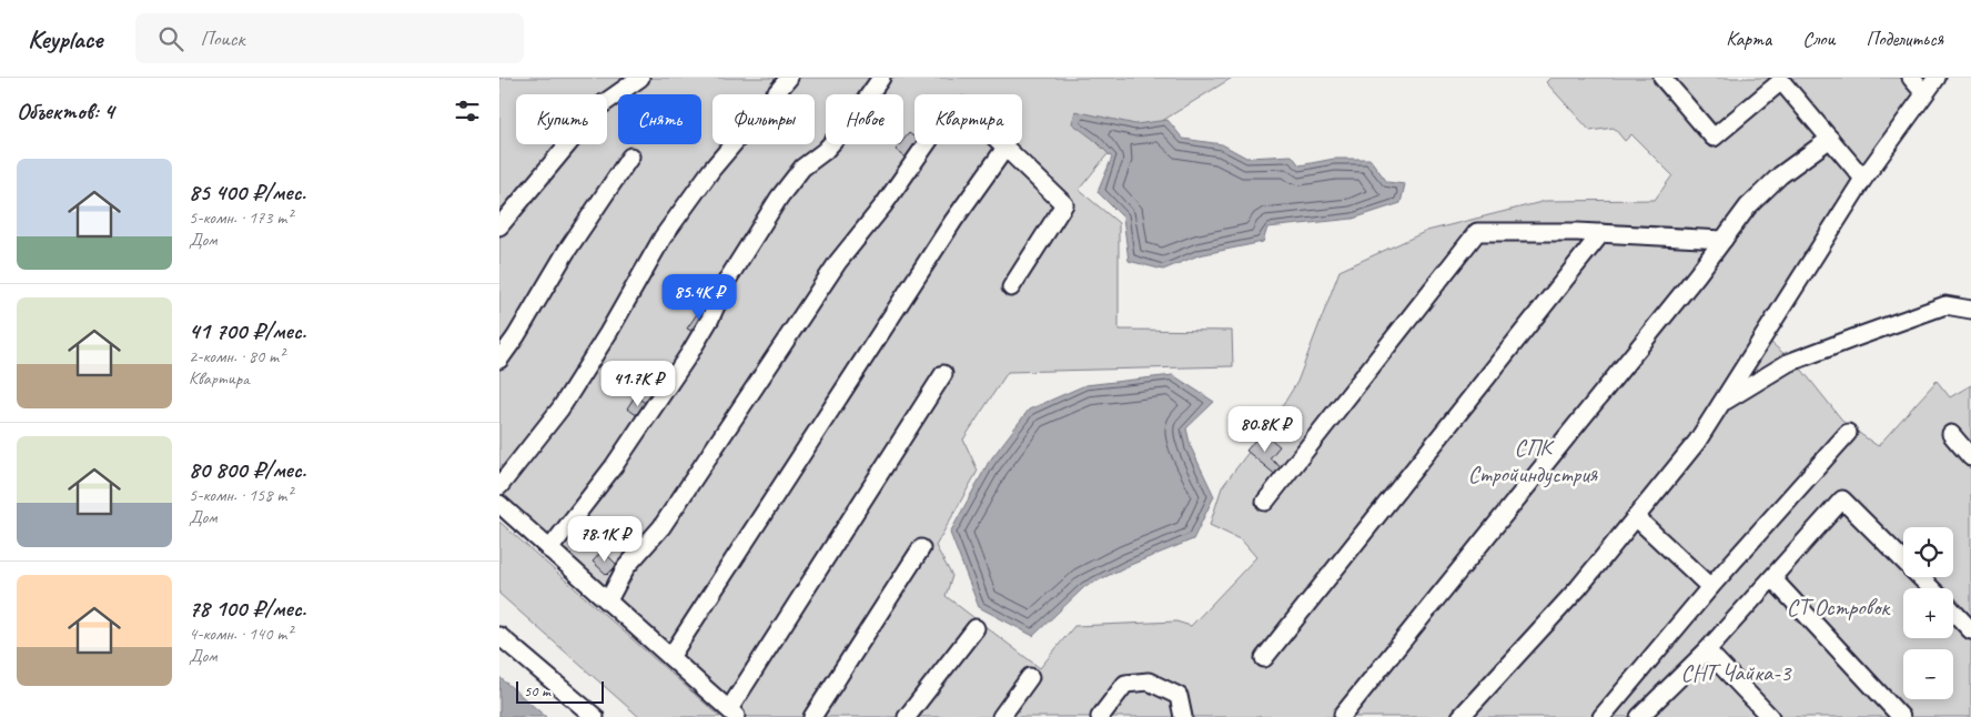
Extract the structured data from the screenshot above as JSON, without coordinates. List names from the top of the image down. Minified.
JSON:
{"parks":["СПК Стройиндустрия","СТ Островок","СНТ Чайка-3"],"scale_bar":"50 m","page":{"header":"Keyplace","search":"Поиск","nav":["Карта","Слои","Поделиться"],"heading":"Объектов: 4","chip":["Купить","Снять","Фильтры","Новое","Квартира"],"list":[{"name":"85 400 ₽/мес.","note":"5-комн. · 173 m² · Дом"},{"name":"41 700 ₽/мес.","note":"2-комн. · 80 m² · Квартира"},{"name":"80 800 ₽/мес.","note":"5-комн. · 158 m² · Дом"},{"name":"78 100 ₽/мес.","note":"4-комн. · 140 m² · Дом"}],"price":["85.4K ₽","41.7K ₽","80.8K ₽","78.1K ₽"],"map_buttons":["+","−"],"scale":"50 m"}}
